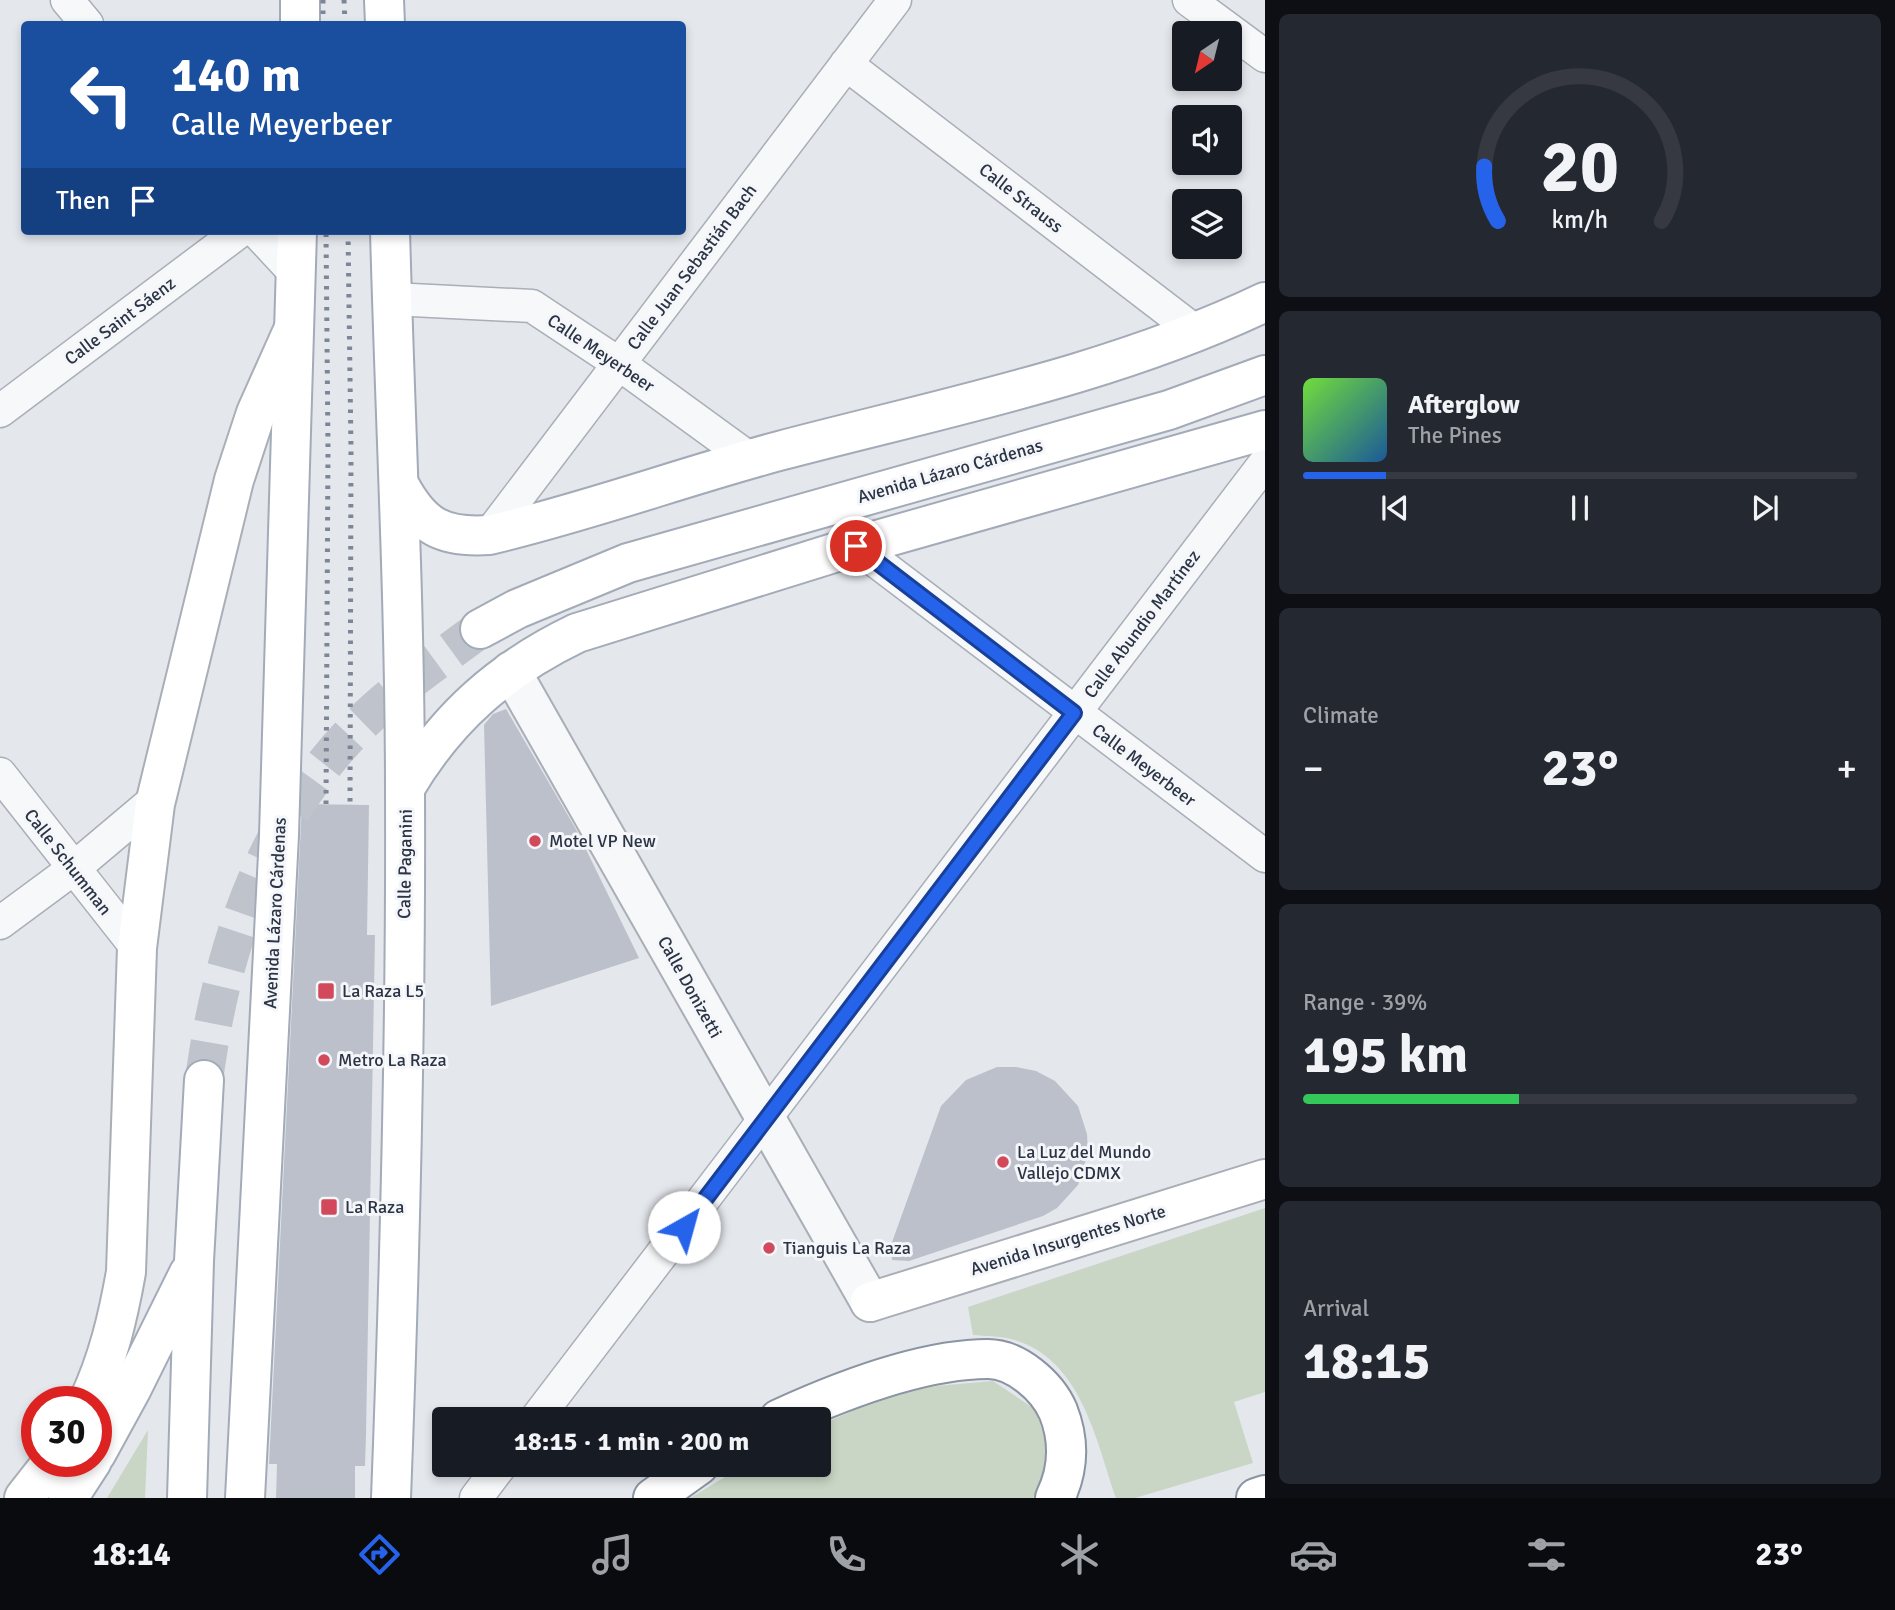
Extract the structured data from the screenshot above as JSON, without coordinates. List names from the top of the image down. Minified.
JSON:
{"streets":{"main road":["Avenida Lázaro Cárdenas","Calle Paganini","Avenida Insurgentes Norte"],"street":["Calle Strauss","Calle Juan Sebastián Bach","Calle Saint Sáenz","Calle Meyerbeer","Calle Abundio Martínez","Calle Schumman","Calle Donizetti"]},"crossings":[["Calle Strauss","Calle Juan Sebastián Bach"],["Calle Juan Sebastián Bach","Calle Meyerbeer"],["Calle Meyerbeer","Calle Abundio Martínez"],["Calle Meyerbeer","Calle Paganini"],["Calle Abundio Martínez","Calle Donizetti"],["Calle Donizetti","Avenida Insurgentes Norte"]],"places":{"other":["Motel VP New","Metro La Raza","La Luz del Mundo Vallejo CDMX","Tianguis La Raza"],"transit":["La Raza L5","La Raza"]},"north":"bottom left","page":{"turn":["140 m","Calle Meyerbeer"],"then":"Then","song":["Afterglow","The Pines"],"tile":["Climate",["Range · 39%","195 km"],["Arrival","18:15"]],"heat":["−","23°","+"],"limit":"30","trip":"18:15 · 1 min · 200 m","tabs":["18:14","23°"],"gauge":["20","km/h"]}}
